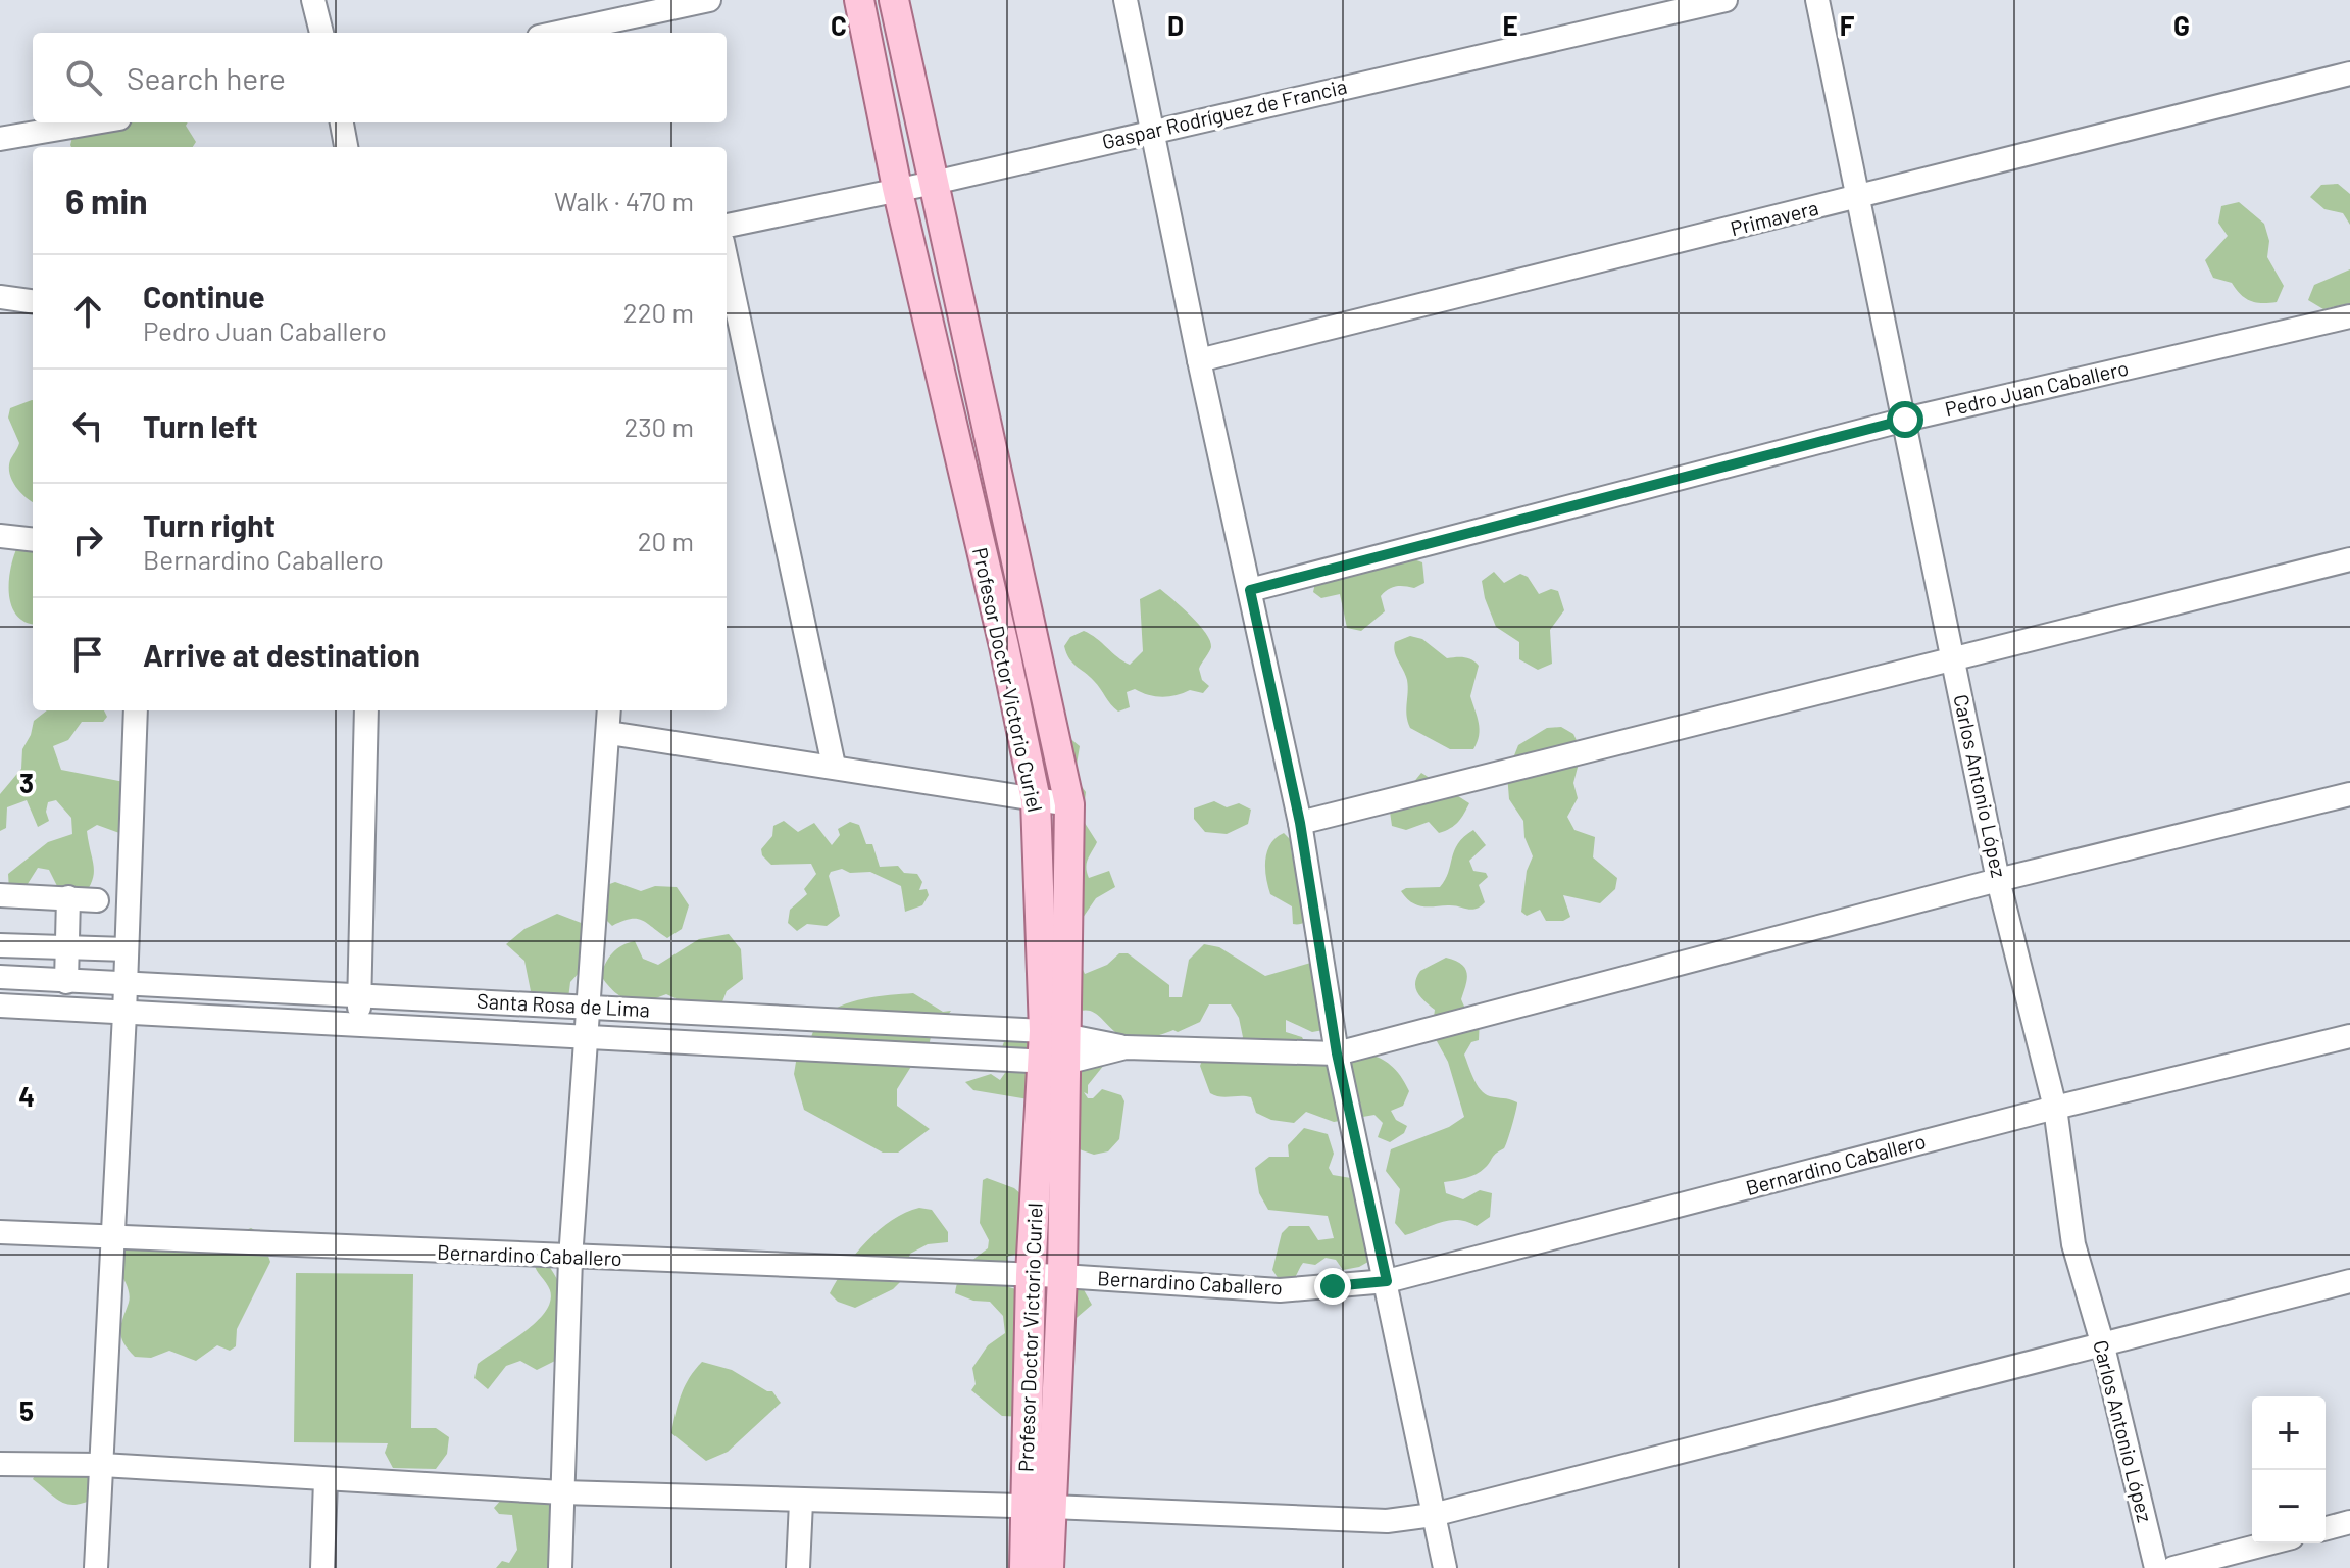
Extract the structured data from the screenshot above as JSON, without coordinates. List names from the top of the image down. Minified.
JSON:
{"streets":{"main road":["Profesor Doctor Victorio Curiel"],"street":["Gaspar Rodríguez de Francia","Primavera","Pedro Juan Caballero","Carlos Antonio López","Santa Rosa de Lima","Bernardino Caballero"]},"crossings":[["Gaspar Rodríguez de Francia","Profesor Doctor Victorio Curiel"],["Primavera","Carlos Antonio López"],["Pedro Juan Caballero","Carlos Antonio López"],["Profesor Doctor Victorio Curiel","Santa Rosa de Lima"],["Profesor Doctor Victorio Curiel","Bernardino Caballero"],["Carlos Antonio López","Bernardino Caballero"]],"page":{"search":"Search here","heading":["6 min","Walk · 470 m"],"list":[["Continue","Pedro Juan Caballero","220 m"],["Turn left","230 m"],["Turn right","Bernardino Caballero","20 m"],"Arrive at destination"],"map_buttons":["+","−"]},"grid":{"columns":["C","D","E","F","G"],"rows":["3","4","5"]}}
